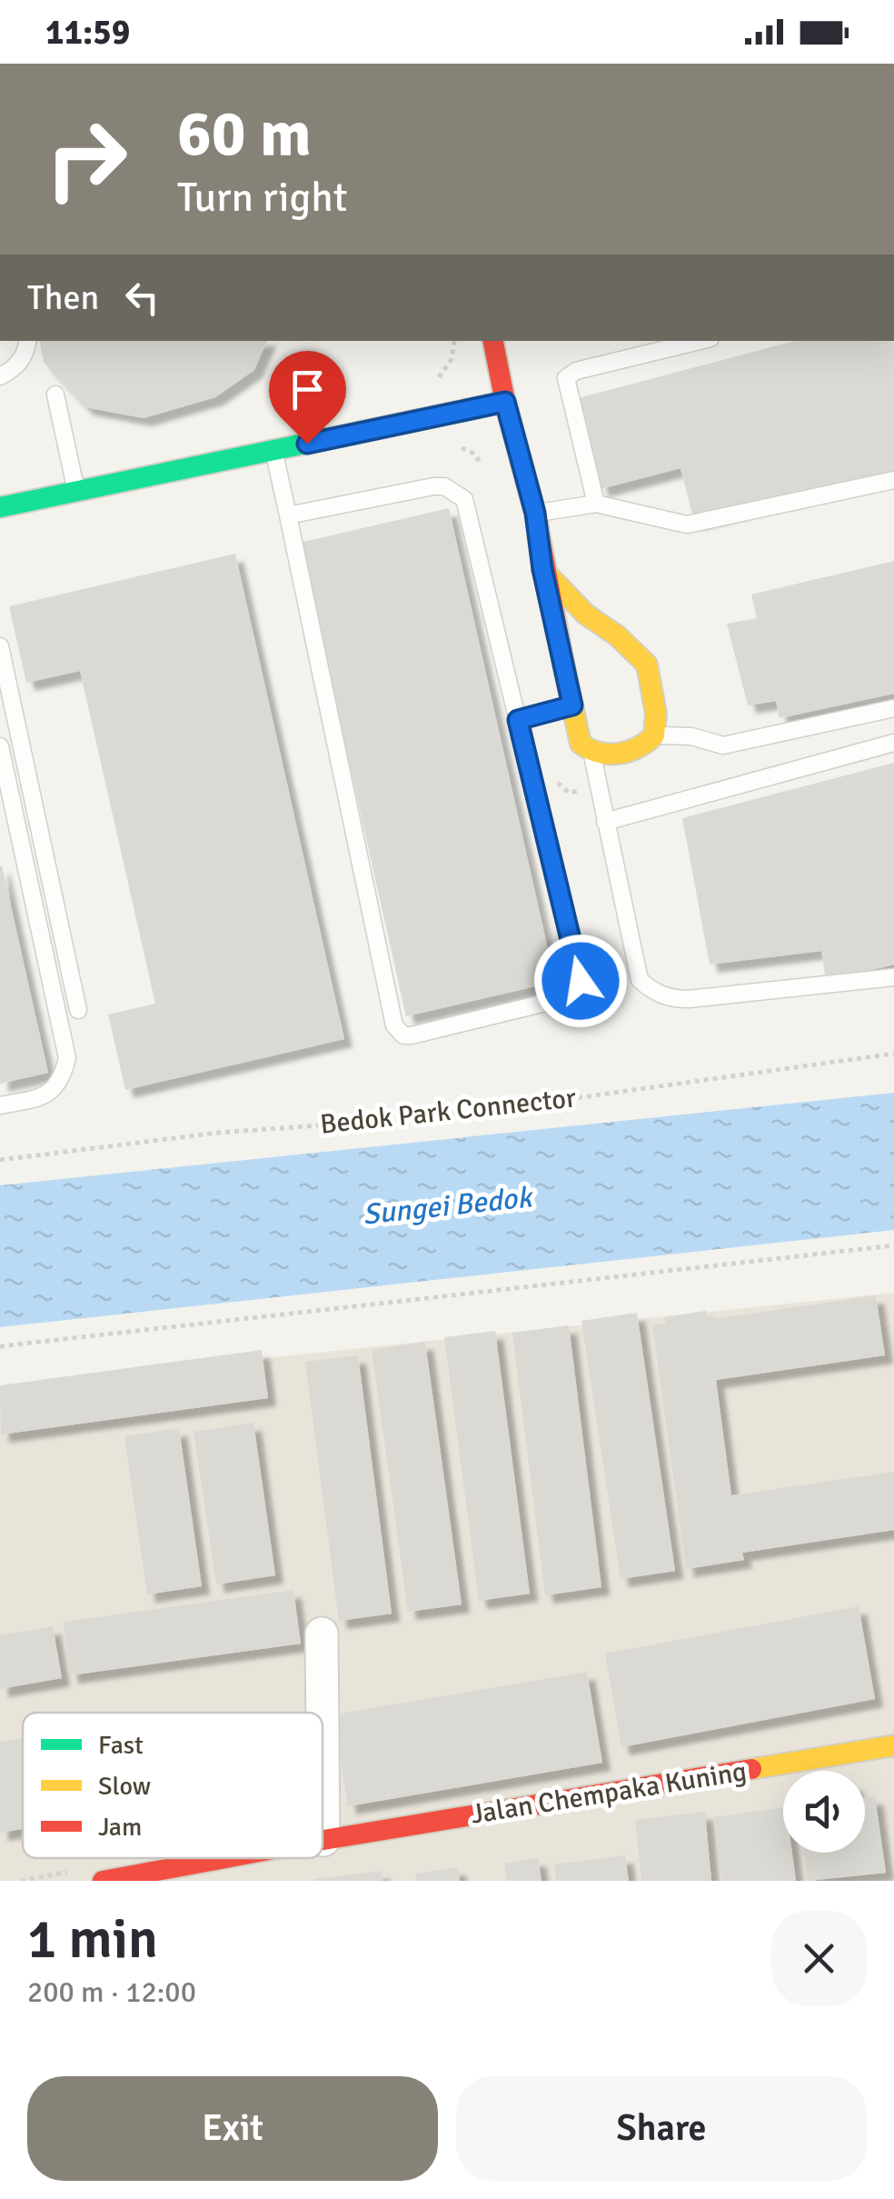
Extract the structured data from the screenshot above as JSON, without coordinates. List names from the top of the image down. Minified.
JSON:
{"streets":{"street":["Jalan Chempaka Kuning"],"path":["Bedok Park Connector"]},"water":["Sungei Bedok"],"legend":["Fast","Slow","Jam"],"page":{"status":"11:59","turn":["60 m","Turn right"],"then":"Then","heading":["1 min","200 m · 12:00"],"buttons":["Exit","Share"]}}
